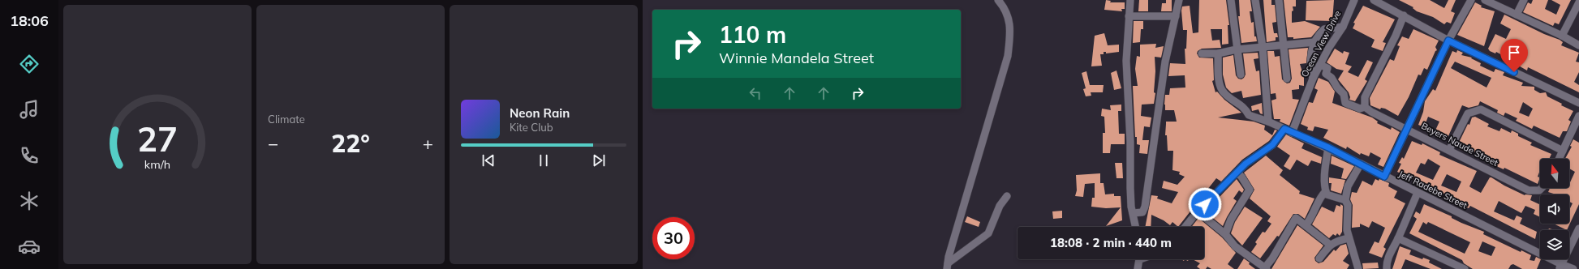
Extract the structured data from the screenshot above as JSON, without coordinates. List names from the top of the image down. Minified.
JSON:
{"streets":{"street":["Ocean View Drive","Beyers Naude Street","Jeff Radebe Street"]},"crossings":[["Ocean View Drive","Beyers Naude Street"],["Beyers Naude Street","Jeff Radebe Street"]],"north":"top","page":{"tabs":"18:06","tile":"Climate","turn":["110 m","Winnie Mandela Street"],"song":["Neon Rain","Kite Club"],"heat":["−","22°","+"],"limit":"30","trip":"18:08 · 2 min · 440 m","gauge":["27","km/h"]}}
